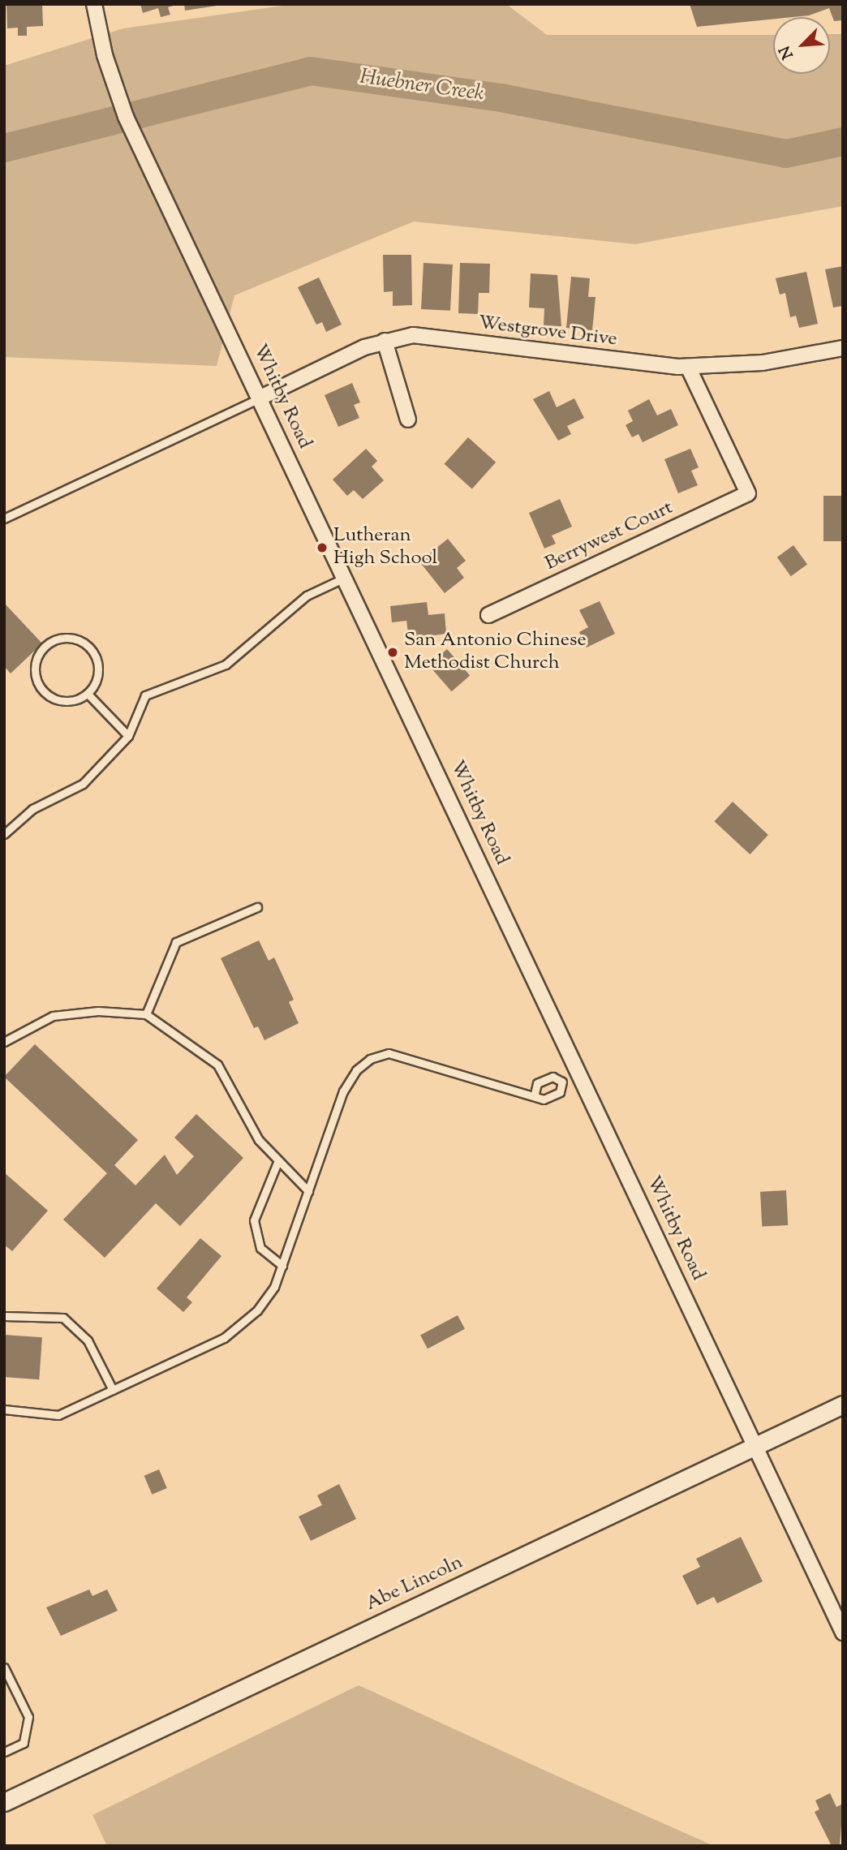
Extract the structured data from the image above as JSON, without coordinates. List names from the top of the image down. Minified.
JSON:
{"streets":{"street":["Westgrove Drive","Whitby Road","Berrywest Court","Abe Lincoln"]},"crossings":[["Westgrove Drive","Whitby Road"],["Westgrove Drive","Berrywest Court"],["Whitby Road","Abe Lincoln"]],"water":["Huebner Creek"],"places":["Lutheran High School","San Antonio Chinese Methodist Church"],"north":"bottom left"}
